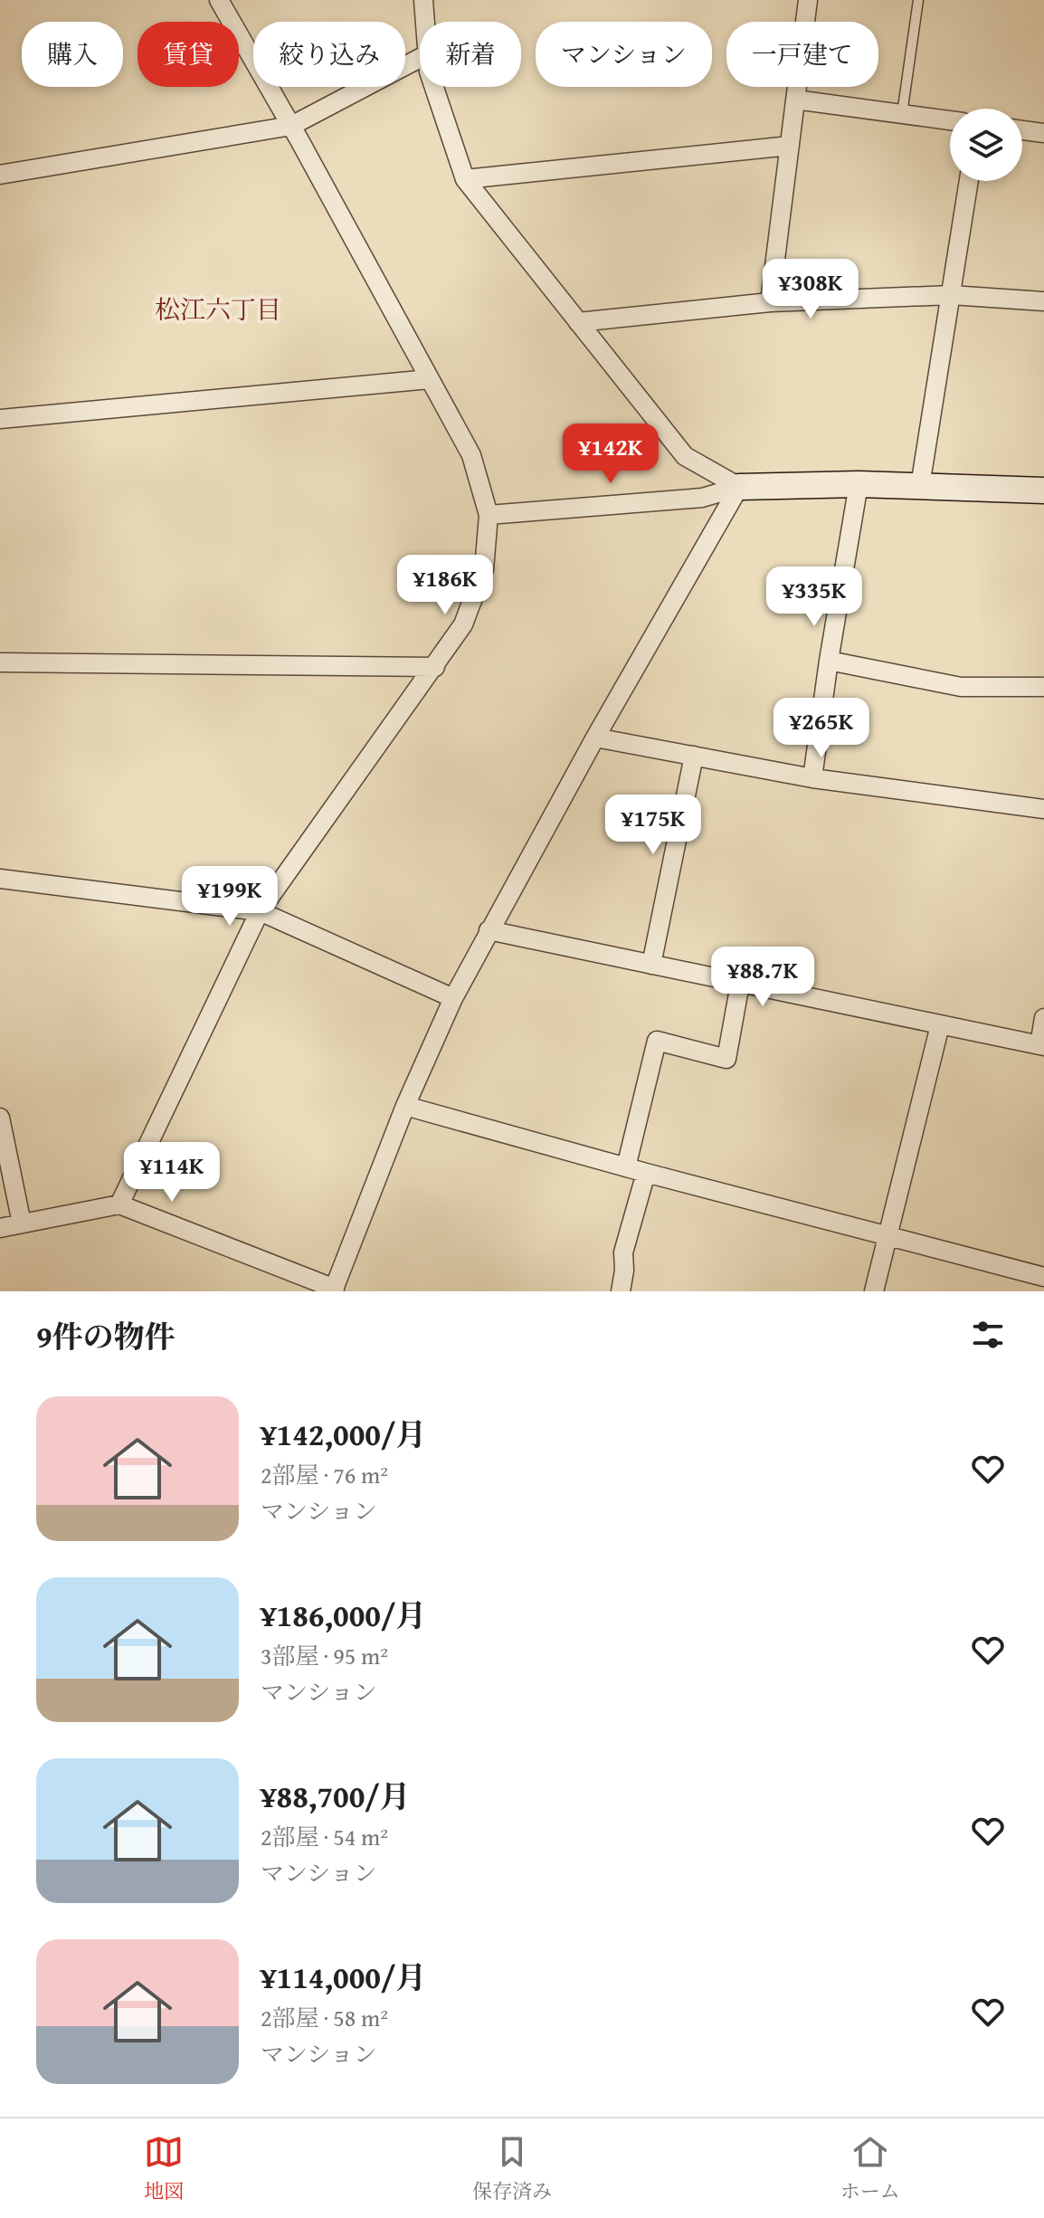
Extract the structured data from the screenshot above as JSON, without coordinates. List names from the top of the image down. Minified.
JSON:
{"districts":["松江六丁目"],"page":{"chip":["購入","賃貸","絞り込み","新着","マンション","一戸建て"],"price":["¥308K","¥142K","¥186K","¥335K","¥265K","¥175K","¥199K","¥88.7K","¥114K"],"heading":"9件の物件","list":[{"name":"¥142,000/月","note":"2部屋 · 76 m² · マンション"},{"name":"¥186,000/月","note":"3部屋 · 95 m² · マンション"},{"name":"¥88,700/月","note":"2部屋 · 54 m² · マンション"},{"name":"¥114,000/月","note":"2部屋 · 58 m² · マンション"}],"tabs":["地図","保存済み","ホーム"]}}
